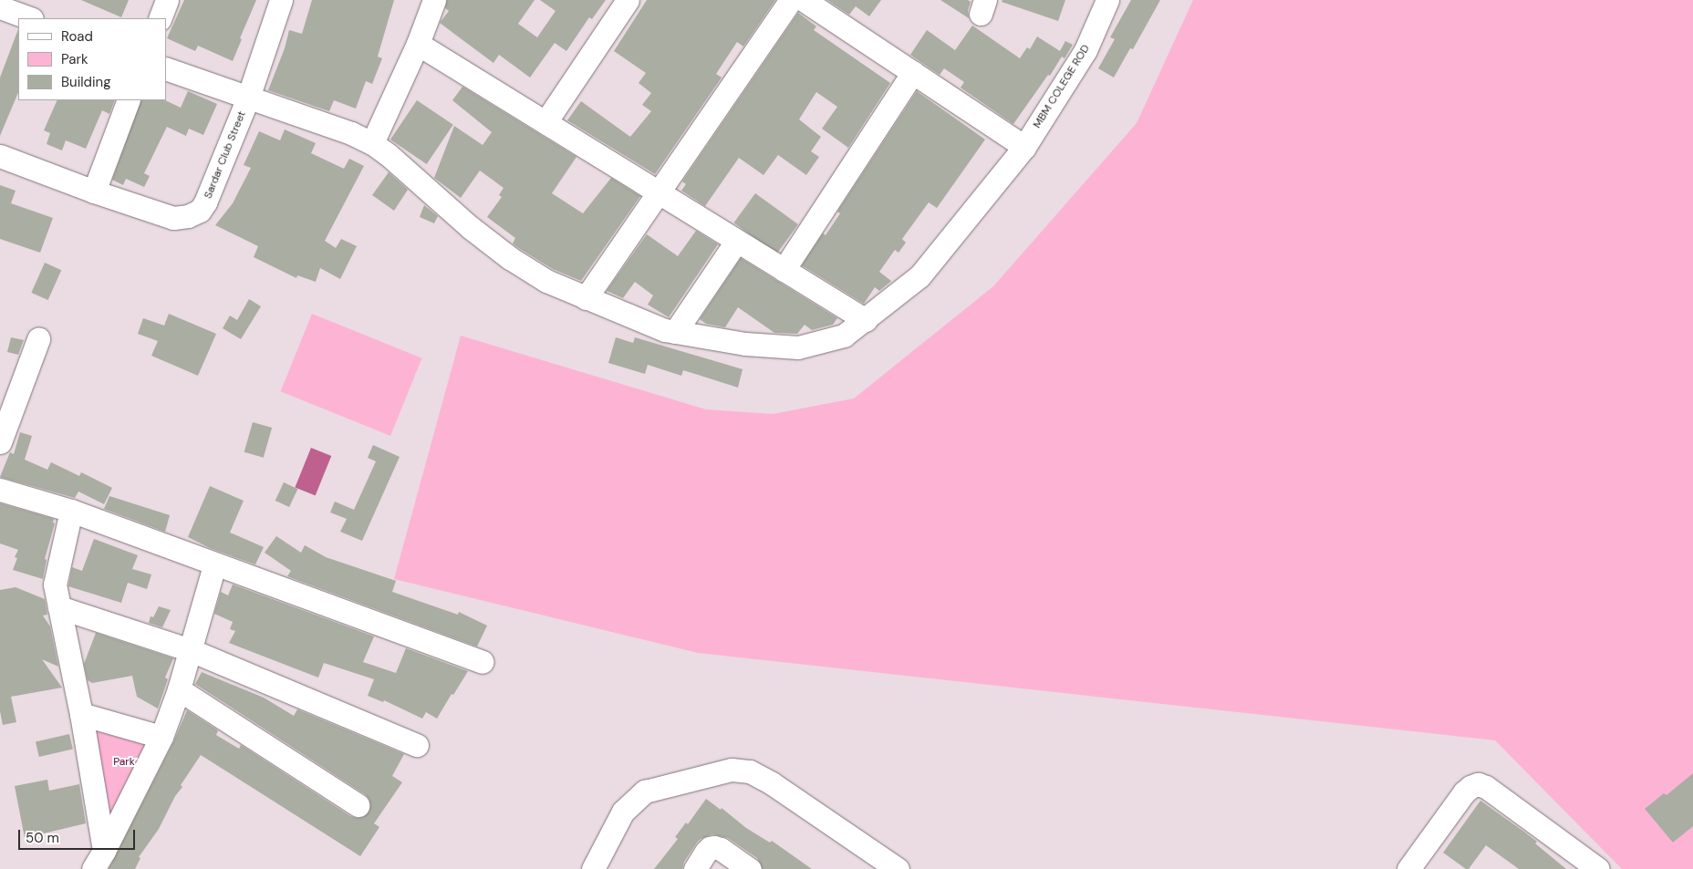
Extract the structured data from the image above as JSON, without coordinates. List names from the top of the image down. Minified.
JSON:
{"streets":{"street":["MBM COLEGE ROD","Sardar Club Street"]},"crossings":[["MBM COLEGE ROD","Sardar Club Street"]],"parks":["Park"],"legend":["Road","Park","Building"],"scale_bar":"50 m"}
